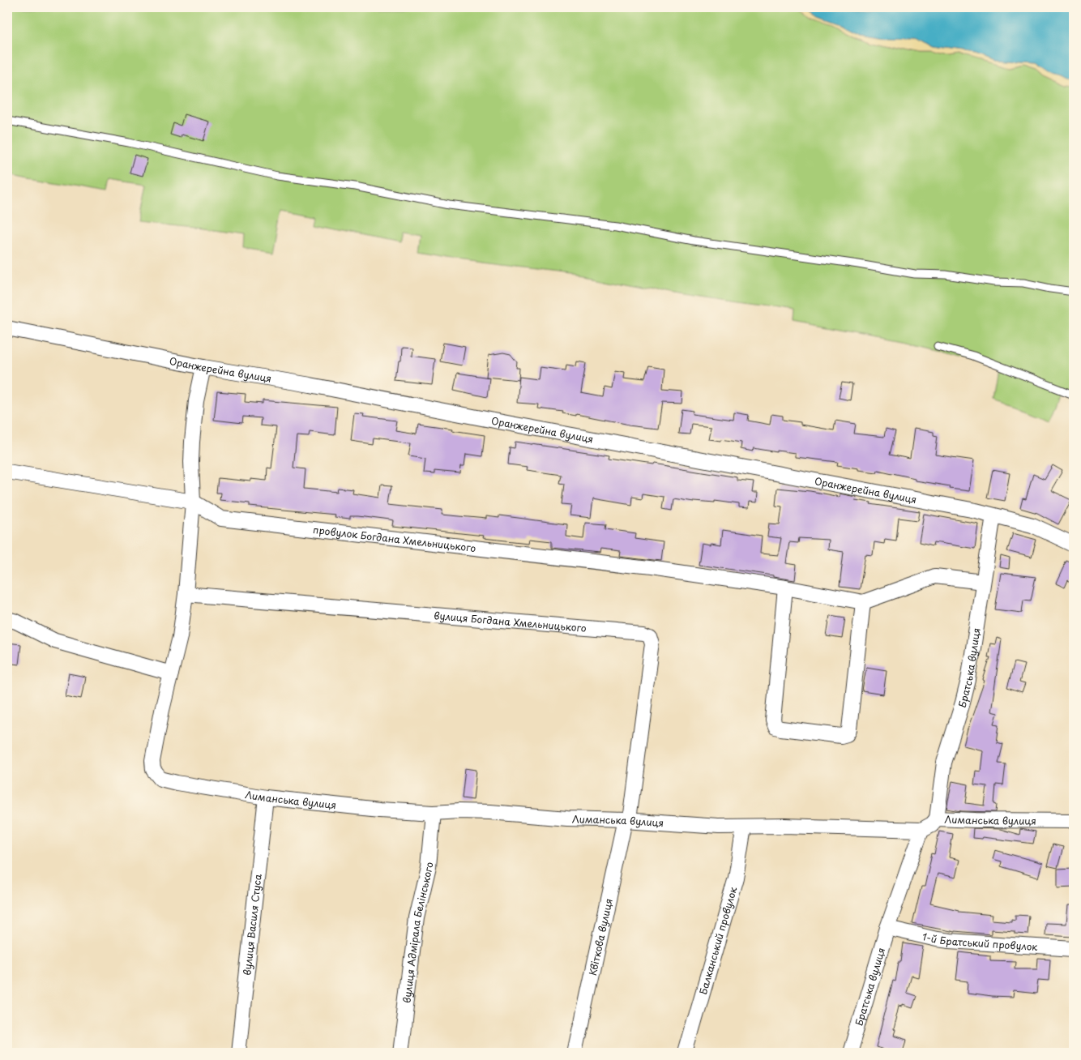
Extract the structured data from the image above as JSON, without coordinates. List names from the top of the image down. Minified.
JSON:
{"streets":{"street":["Оранжерейна вулиця","провулок Богдана Хмельницького","вулиця Богдана Хмельницького","Братська вулиця","Лиманська вулиця","вулиця Василя Стуса","вулиця Адмірала Белінського","Квіткова вулиця","Балканський провулок","1-й Братський провулок"]},"crossings":[["Оранжерейна вулиця","Братська вулиця"],["вулиця Богдана Хмельницького","Лиманська вулиця"],["вулиця Богдана Хмельницького","Квіткова вулиця"],["Братська вулиця","Лиманська вулиця"],["Братська вулиця","1-й Братський провулок"],["Лиманська вулиця","вулиця Василя Стуса"],["Лиманська вулиця","вулиця Адмірала Белінського"],["Лиманська вулиця","Квіткова вулиця"],["Лиманська вулиця","Балканський провулок"]]}
